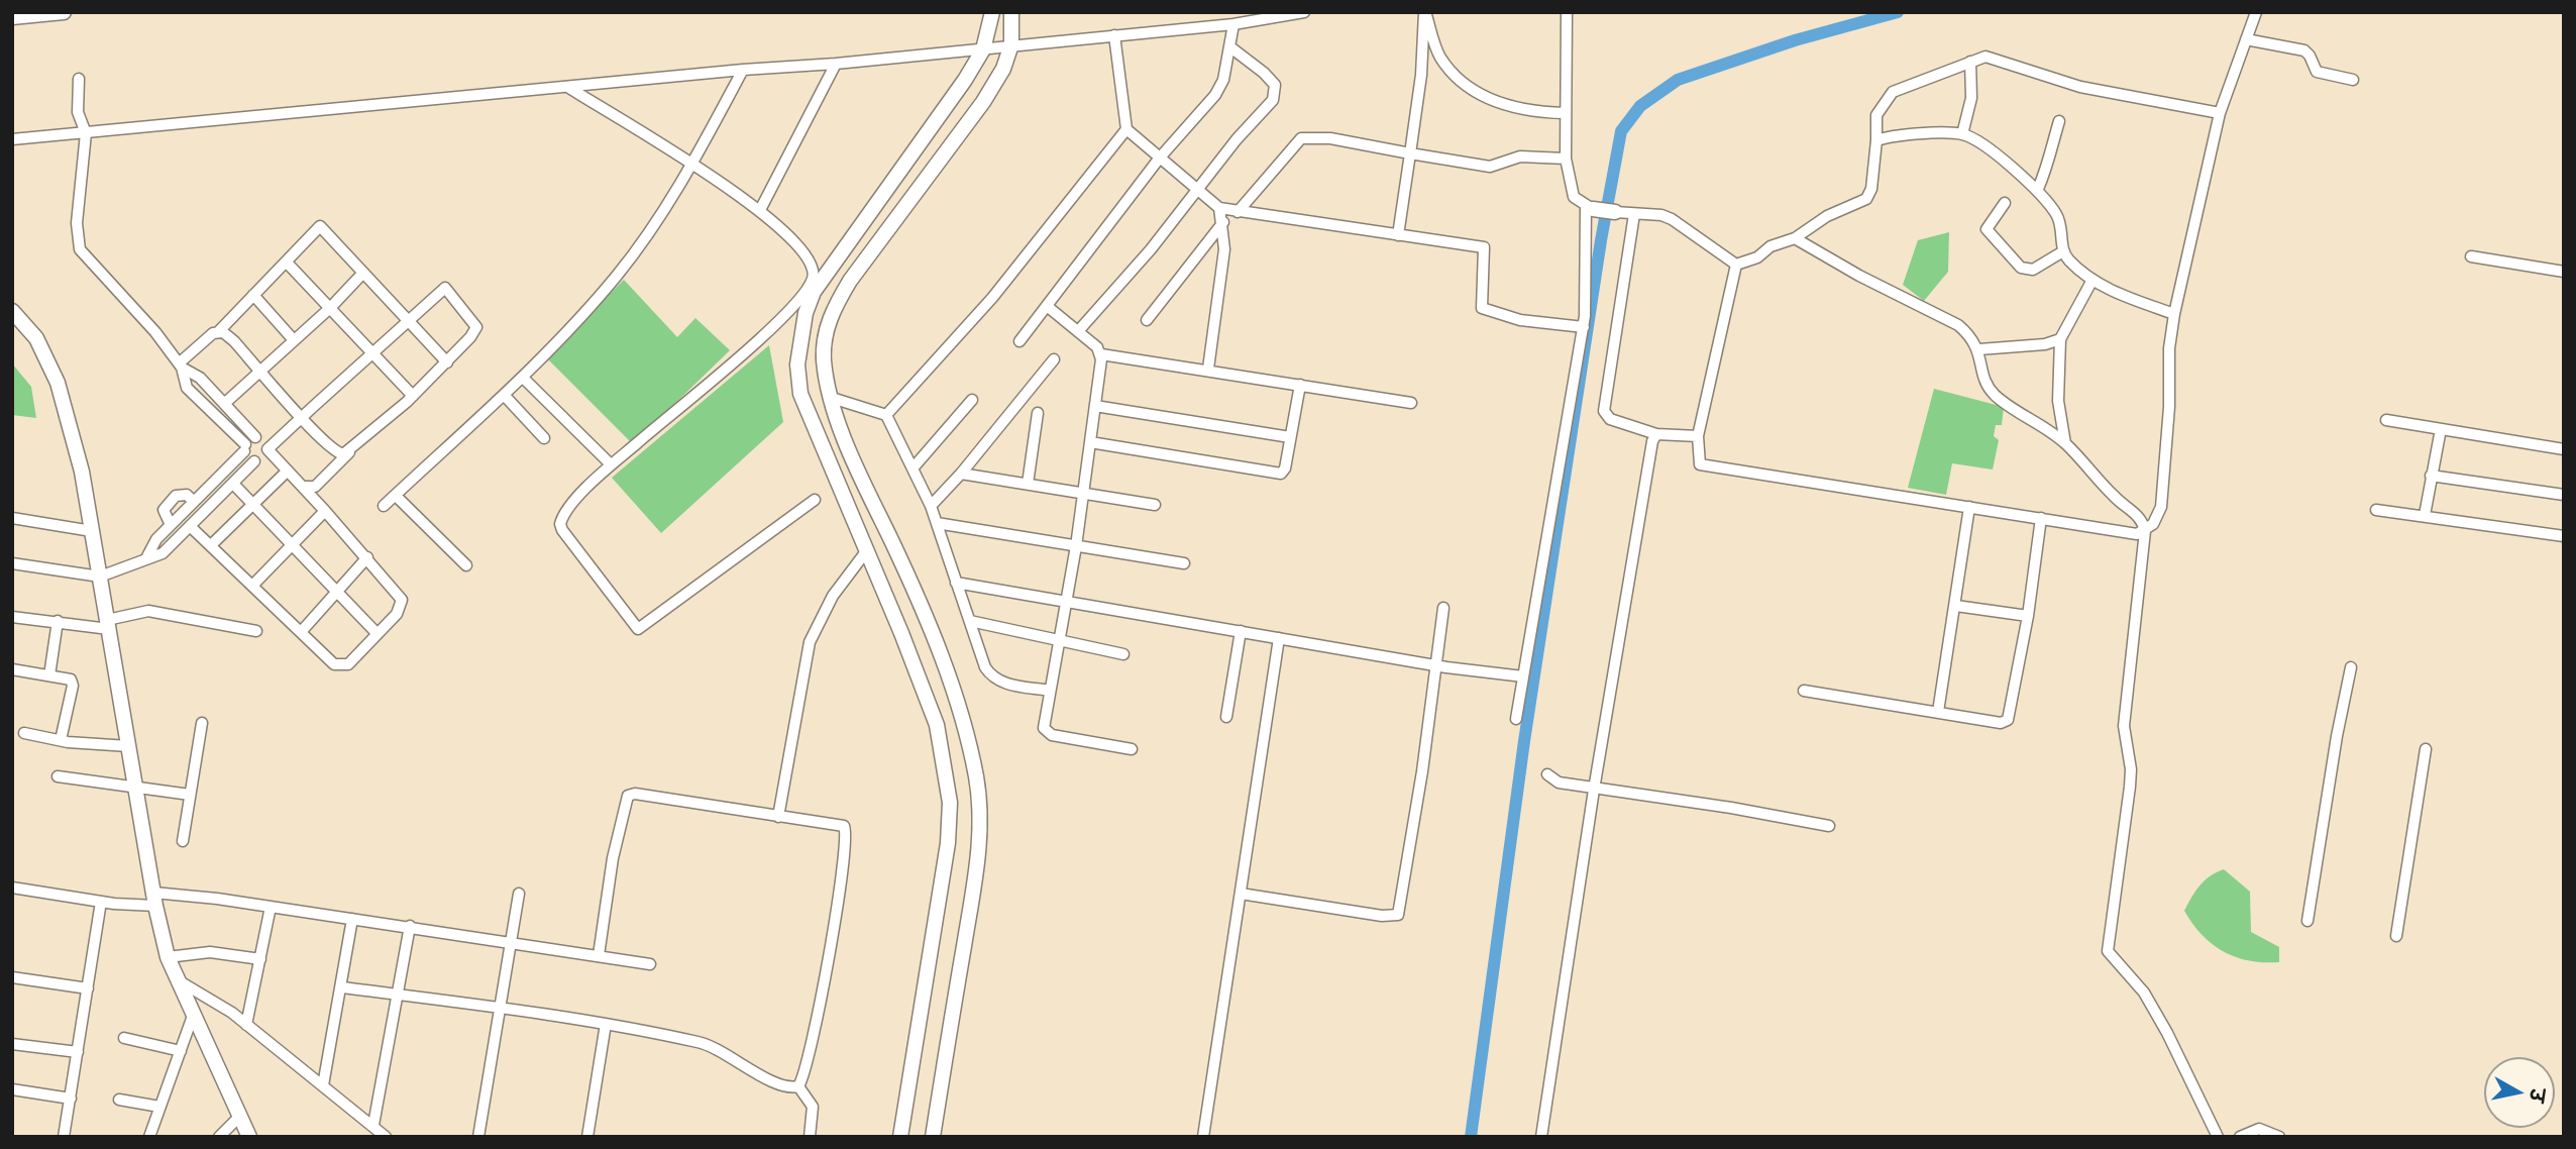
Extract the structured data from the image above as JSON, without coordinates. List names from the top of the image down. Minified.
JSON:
{"north":"right"}
